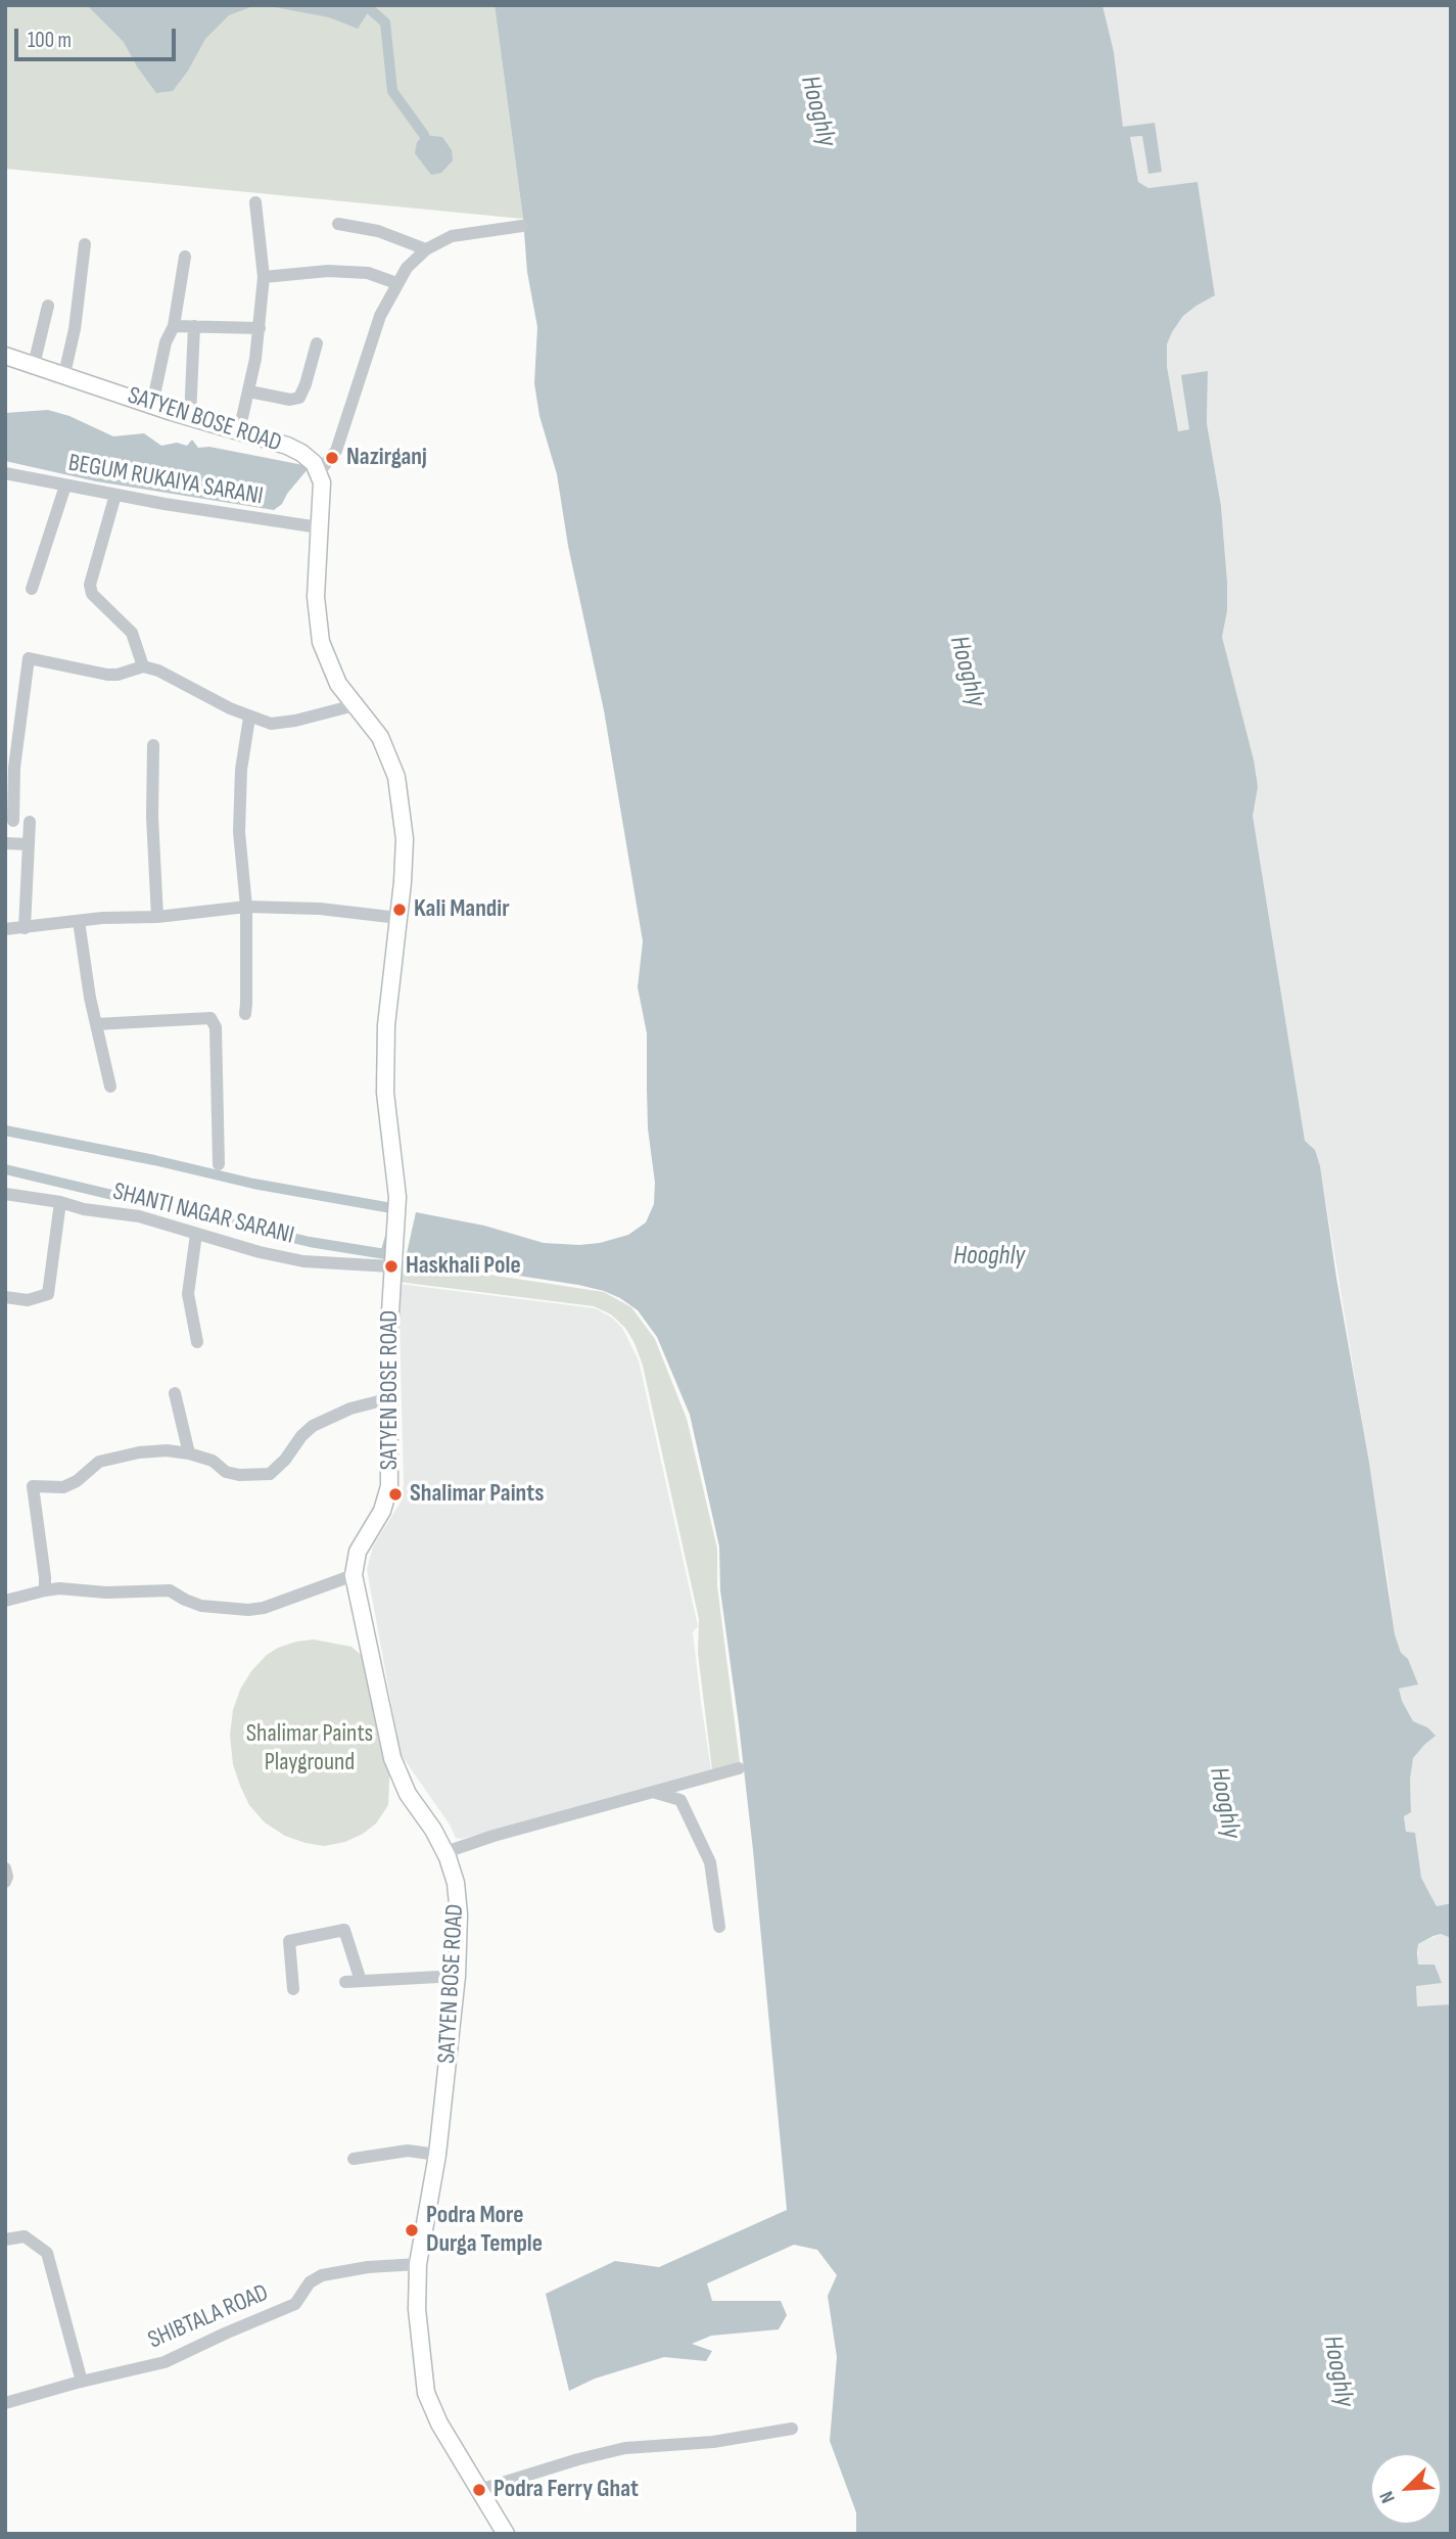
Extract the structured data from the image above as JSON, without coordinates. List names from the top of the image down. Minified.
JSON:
{"streets":{"main road":["SATYEN BOSE ROAD"],"street":["BEGUM RUKAIYA SARANI","SHANTI NAGAR SARANI","SHIBTALA ROAD"]},"crossings":[["SATYEN BOSE ROAD","BEGUM RUKAIYA SARANI"],["SATYEN BOSE ROAD","SHANTI NAGAR SARANI"],["SATYEN BOSE ROAD","SHIBTALA ROAD"]],"water":["Hooghly"],"parks":["Shalimar Paints Playground"],"places":["Nazirganj","Kali Mandir","Haskhali Pole","Shalimar Paints","Podra More Durga Temple","Podra Ferry Ghat"],"scale_bar":"100 m","north":"bottom left"}
